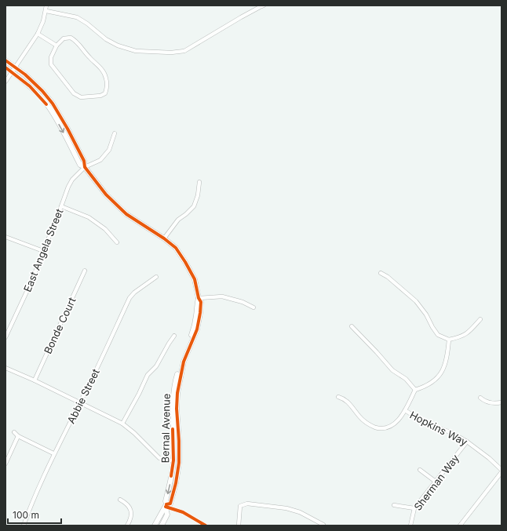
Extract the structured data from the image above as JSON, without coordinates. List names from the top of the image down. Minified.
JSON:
{"streets":{"main road":["Bernal Avenue"],"street":["East Angela Street","Bonde Court","Abbie Street","Hopkins Way","Sherman Way"]},"crossings":[["East Angela Street","Bernal Avenue"],["Hopkins Way","Sherman Way"]],"scale_bar":"100 m"}
